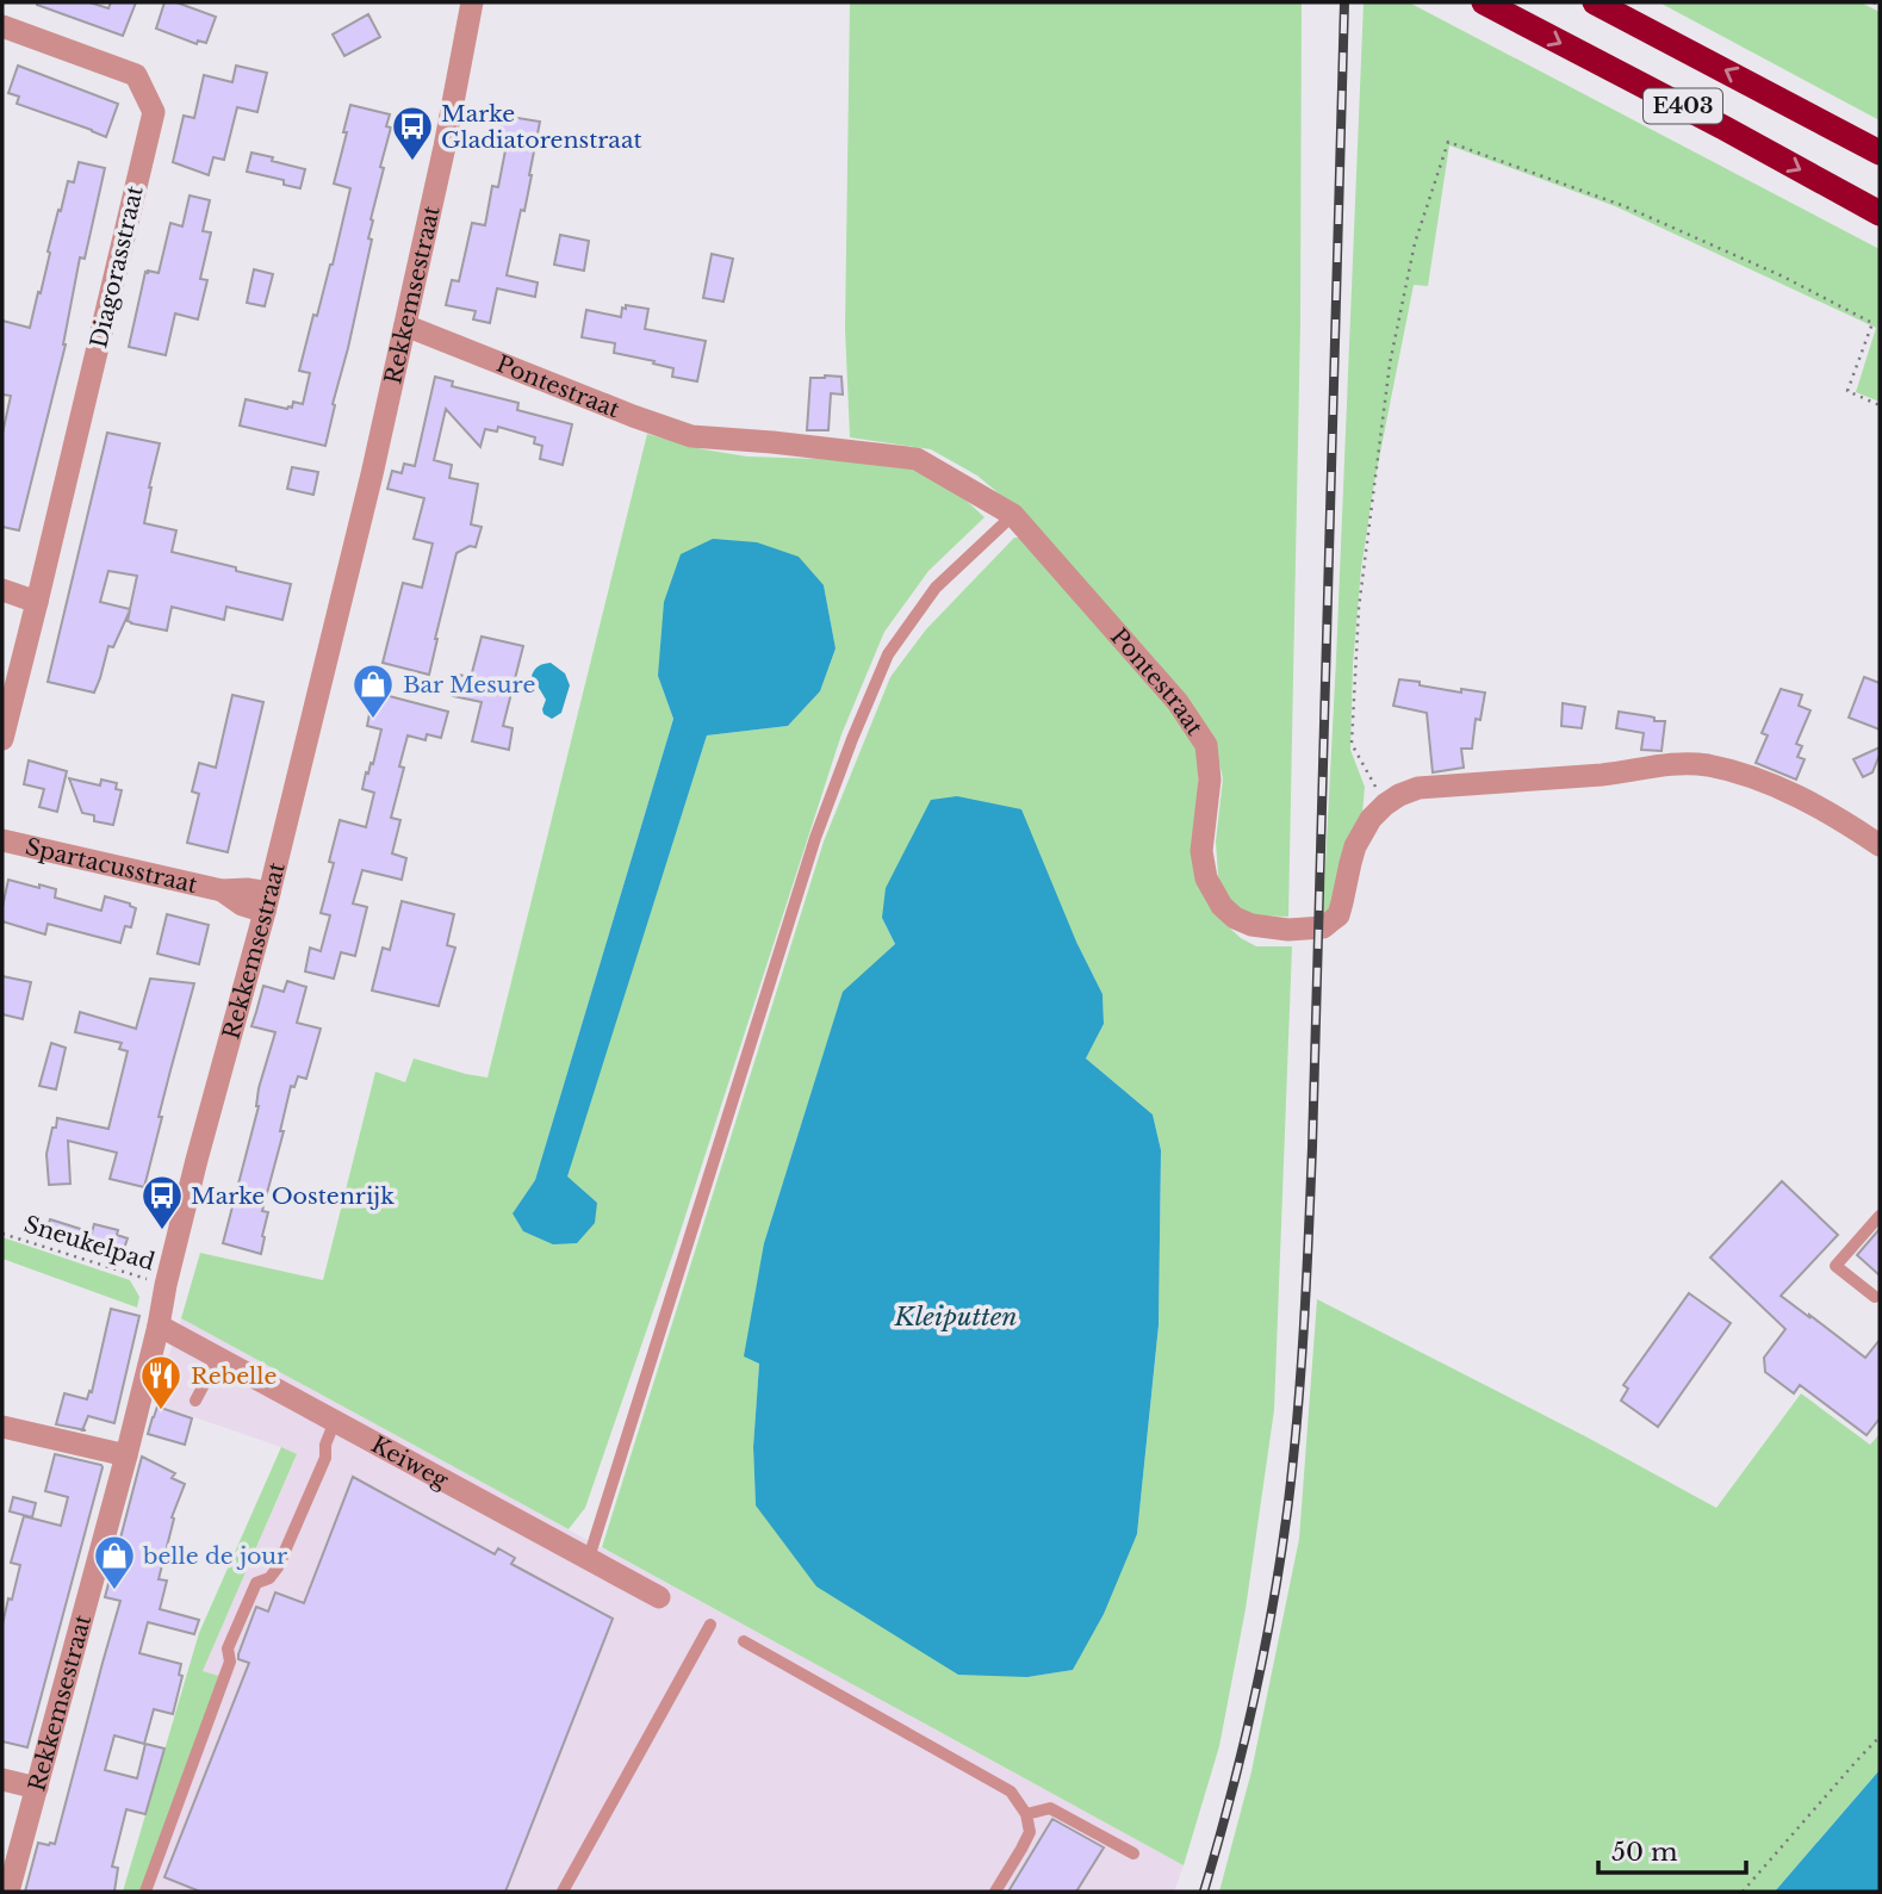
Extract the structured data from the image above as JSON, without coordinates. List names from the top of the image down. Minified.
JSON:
{"streets":{"highway":["E403"],"street":["Diagorasstraat","Rekkemsestraat","Pontestraat","Spartacusstraat","Keiweg"],"path":["Sneukelpad"]},"crossings":[["Rekkemsestraat","Pontestraat"],["Rekkemsestraat","Spartacusstraat"],["Rekkemsestraat","Sneukelpad"],["Rekkemsestraat","Keiweg"]],"water":["Kleiputten"],"places":{"bus stop":["Marke Gladiatorenstraat","Marke Oostenrijk"],"shop":["Bar Mesure","belle de jour"],"restaurant":["Rebelle"]},"scale_bar":"50 m"}
